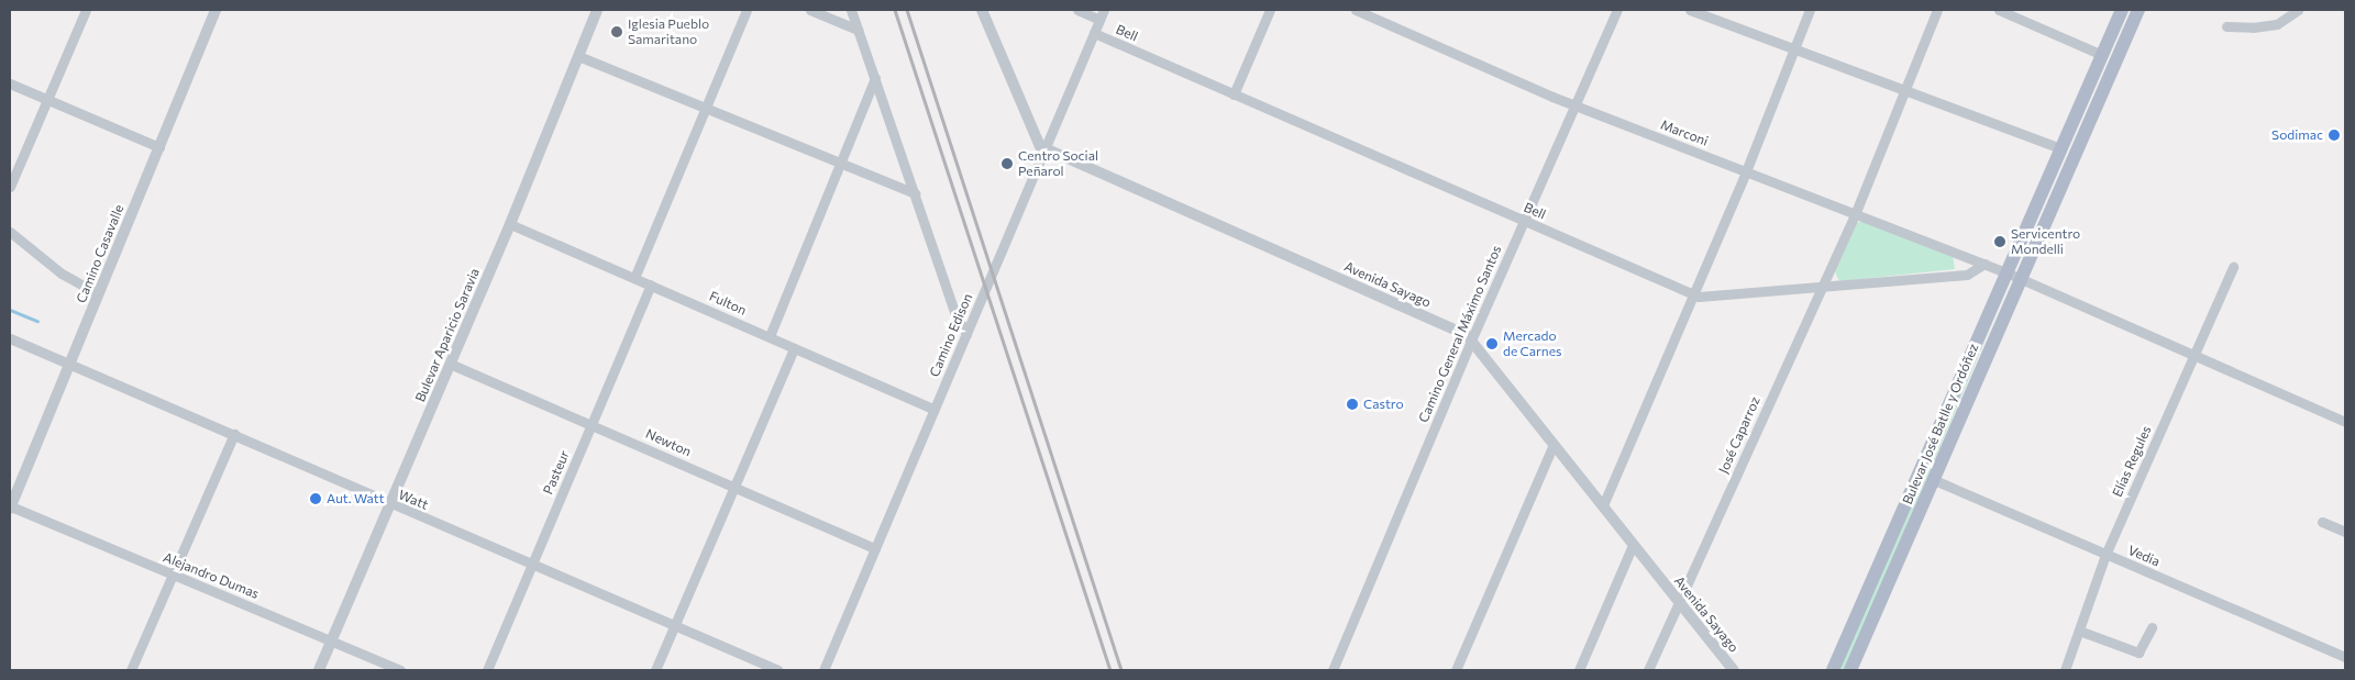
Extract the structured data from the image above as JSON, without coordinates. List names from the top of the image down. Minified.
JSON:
{"streets":{"main road":["Bulevar José Batlle y Ordóñez"],"street":["Bell","Marconi","Camino Casavalle","Avenida Sayago","Fulton","Camino General Máximo Santos","Bulevar Aparicio Saravia","Camino Edison","José Caparroz","Newton","Elías Regules","Pasteur","Watt","Vedia","Alejandro Dumas"]},"crossings":[["Bell","Marconi"],["Bell","Camino General Máximo Santos"],["Bell","Camino Edison"],["Bell","José Caparroz"],["Marconi","Camino General Máximo Santos"],["Marconi","Bulevar José Batlle y Ordóñez"],["Marconi","José Caparroz"],["Camino Casavalle","Watt"],["Camino Casavalle","Alejandro Dumas"],["Avenida Sayago","Camino General Máximo Santos"],["Avenida Sayago","Camino Edison"],["Avenida Sayago","José Caparroz"],["Fulton","Bulevar Aparicio Saravia"],["Fulton","Camino Edison"],["Fulton","Pasteur"],["Bulevar Aparicio Saravia","Newton"],["Bulevar Aparicio Saravia","Watt"],["Bulevar Aparicio Saravia","Alejandro Dumas"],["Camino Edison","Newton"],["Bulevar José Batlle y Ordóñez","Vedia"],["Newton","Pasteur"],["Elías Regules","Vedia"],["Pasteur","Watt"]],"places":["Iglesia Pueblo Samaritano","Sodimac","Centro Social Peñarol","Servicentro Mondelli","Mercado de Carnes","Castro","Aut. Watt"]}
